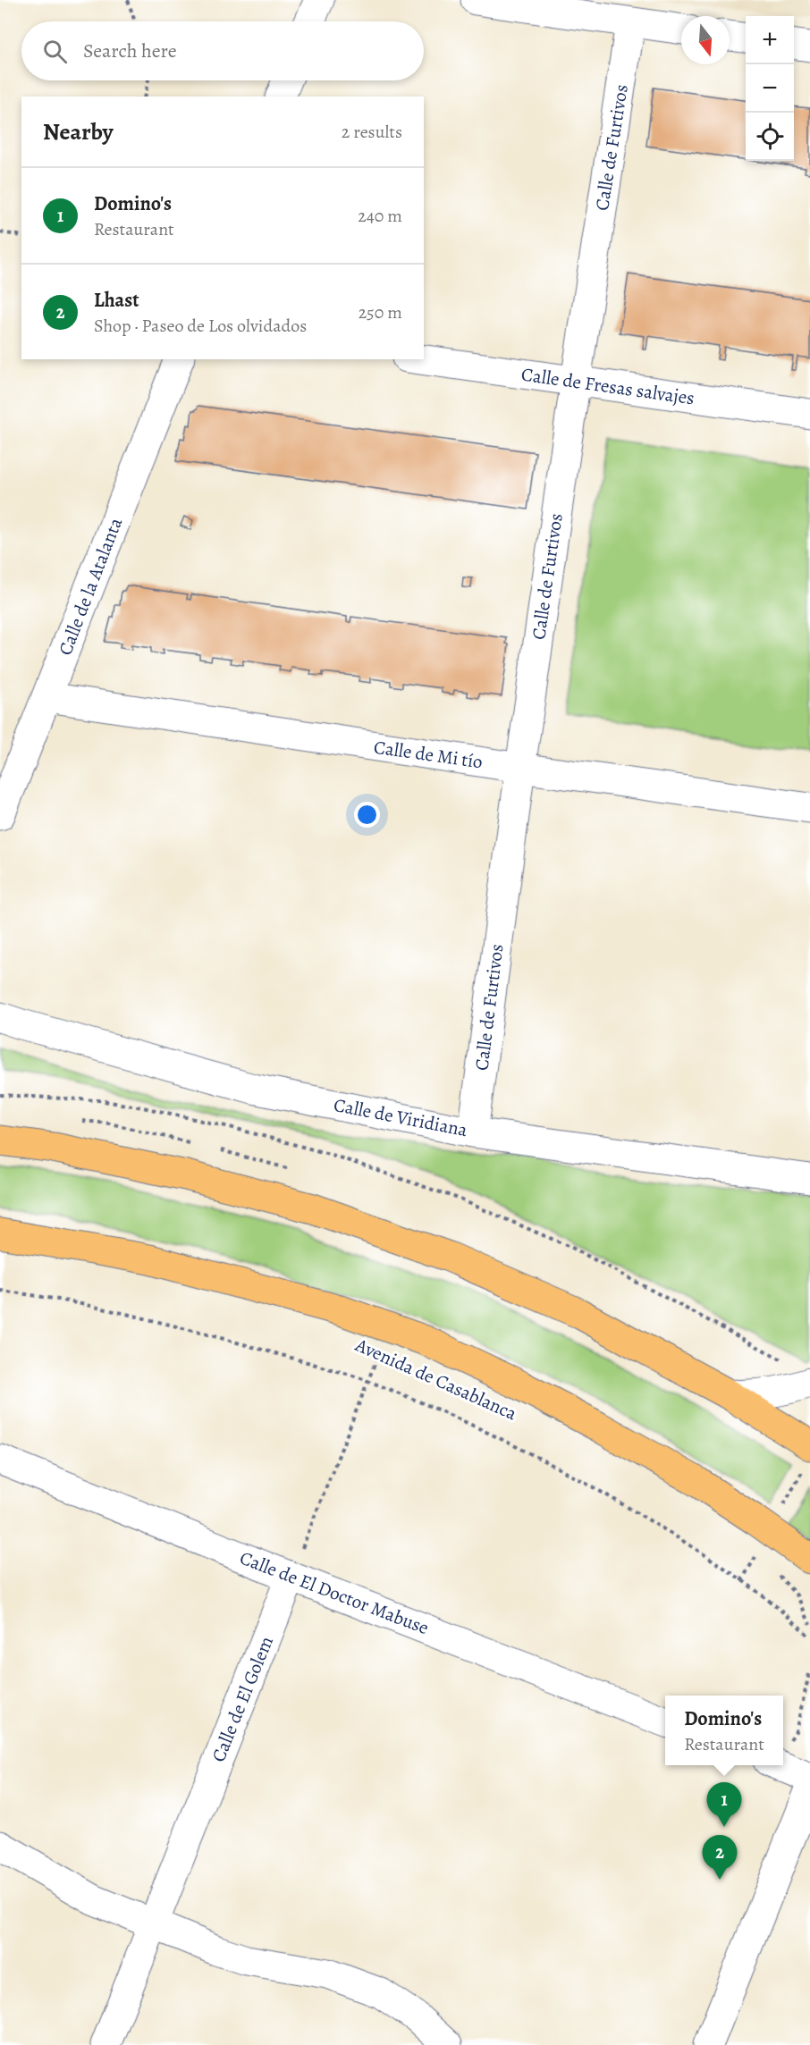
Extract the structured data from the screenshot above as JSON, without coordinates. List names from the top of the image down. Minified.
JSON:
{"streets":{"main road":["Avenida de Casablanca"],"street":["Calle de Furtivos","Calle de Fresas salvajes","Calle de la Atalanta","Calle de Mi tío","Calle de Viridiana","Calle de El Doctor Mabuse","Calle de El Golem"]},"crossings":[["Calle de Furtivos","Calle de Fresas salvajes"],["Calle de Furtivos","Calle de Mi tío"],["Calle de Furtivos","Calle de Viridiana"],["Calle de la Atalanta","Calle de Mi tío"],["Calle de El Doctor Mabuse","Calle de El Golem"]],"north":"bottom","page":{"map_buttons":["+","−"],"search":"Search here","heading":["Nearby","2 results"],"list":[{"mark":"1","name":"Domino's","note":"Restaurant","value":"240 m"},{"mark":"2","name":"Lhast","note":"Shop · Paseo de Los olvidados","value":"250 m"}],"popup":["Domino's","Restaurant"],"pins":["1","2"]}}
